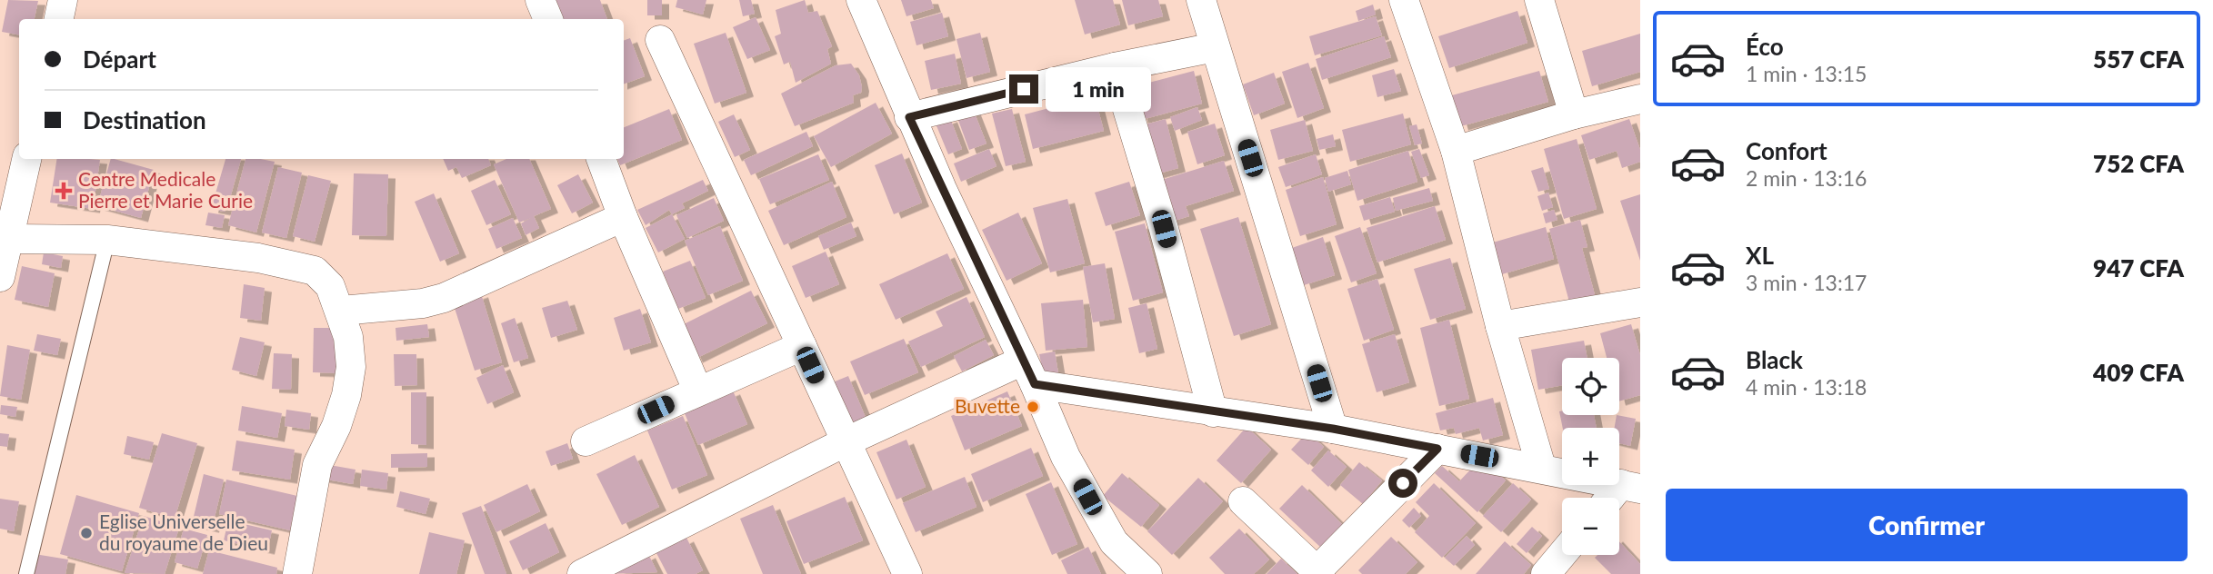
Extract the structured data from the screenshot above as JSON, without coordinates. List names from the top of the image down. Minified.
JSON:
{"places":{"health":["Centre Medicale Pierre et Marie Curie"],"other":["Buvette","Eglise Universelle du royaume de Dieu"]},"page":{"list":[{"name":"Éco","note":"1 min · 13:15","value":"557 CFA"},{"name":"Confort","note":"2 min · 13:16","value":"752 CFA"},{"name":"XL","note":"3 min · 13:17","value":"947 CFA"},{"name":"Black","note":"4 min · 13:18","value":"409 CFA"}],"banner":["Départ","Destination"],"bubble":"1 min","map_buttons":["+","−"],"buttons":"Confirmer"}}
